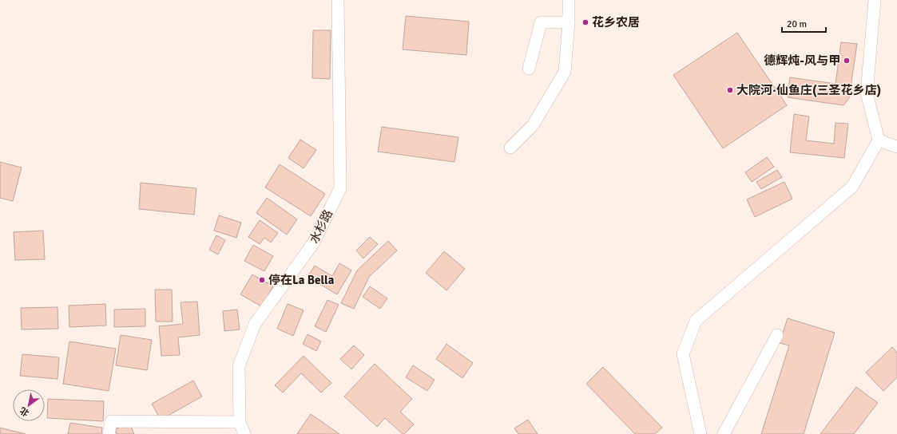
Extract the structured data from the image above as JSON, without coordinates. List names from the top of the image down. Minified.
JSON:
{"streets":{"street":["水杉路"]},"places":["花乡农居","德辉炖-风与甲","大院河·仙鱼庄(三圣花乡店)","停在La Bella"],"scale_bar":"20 m","north":"bottom left"}
